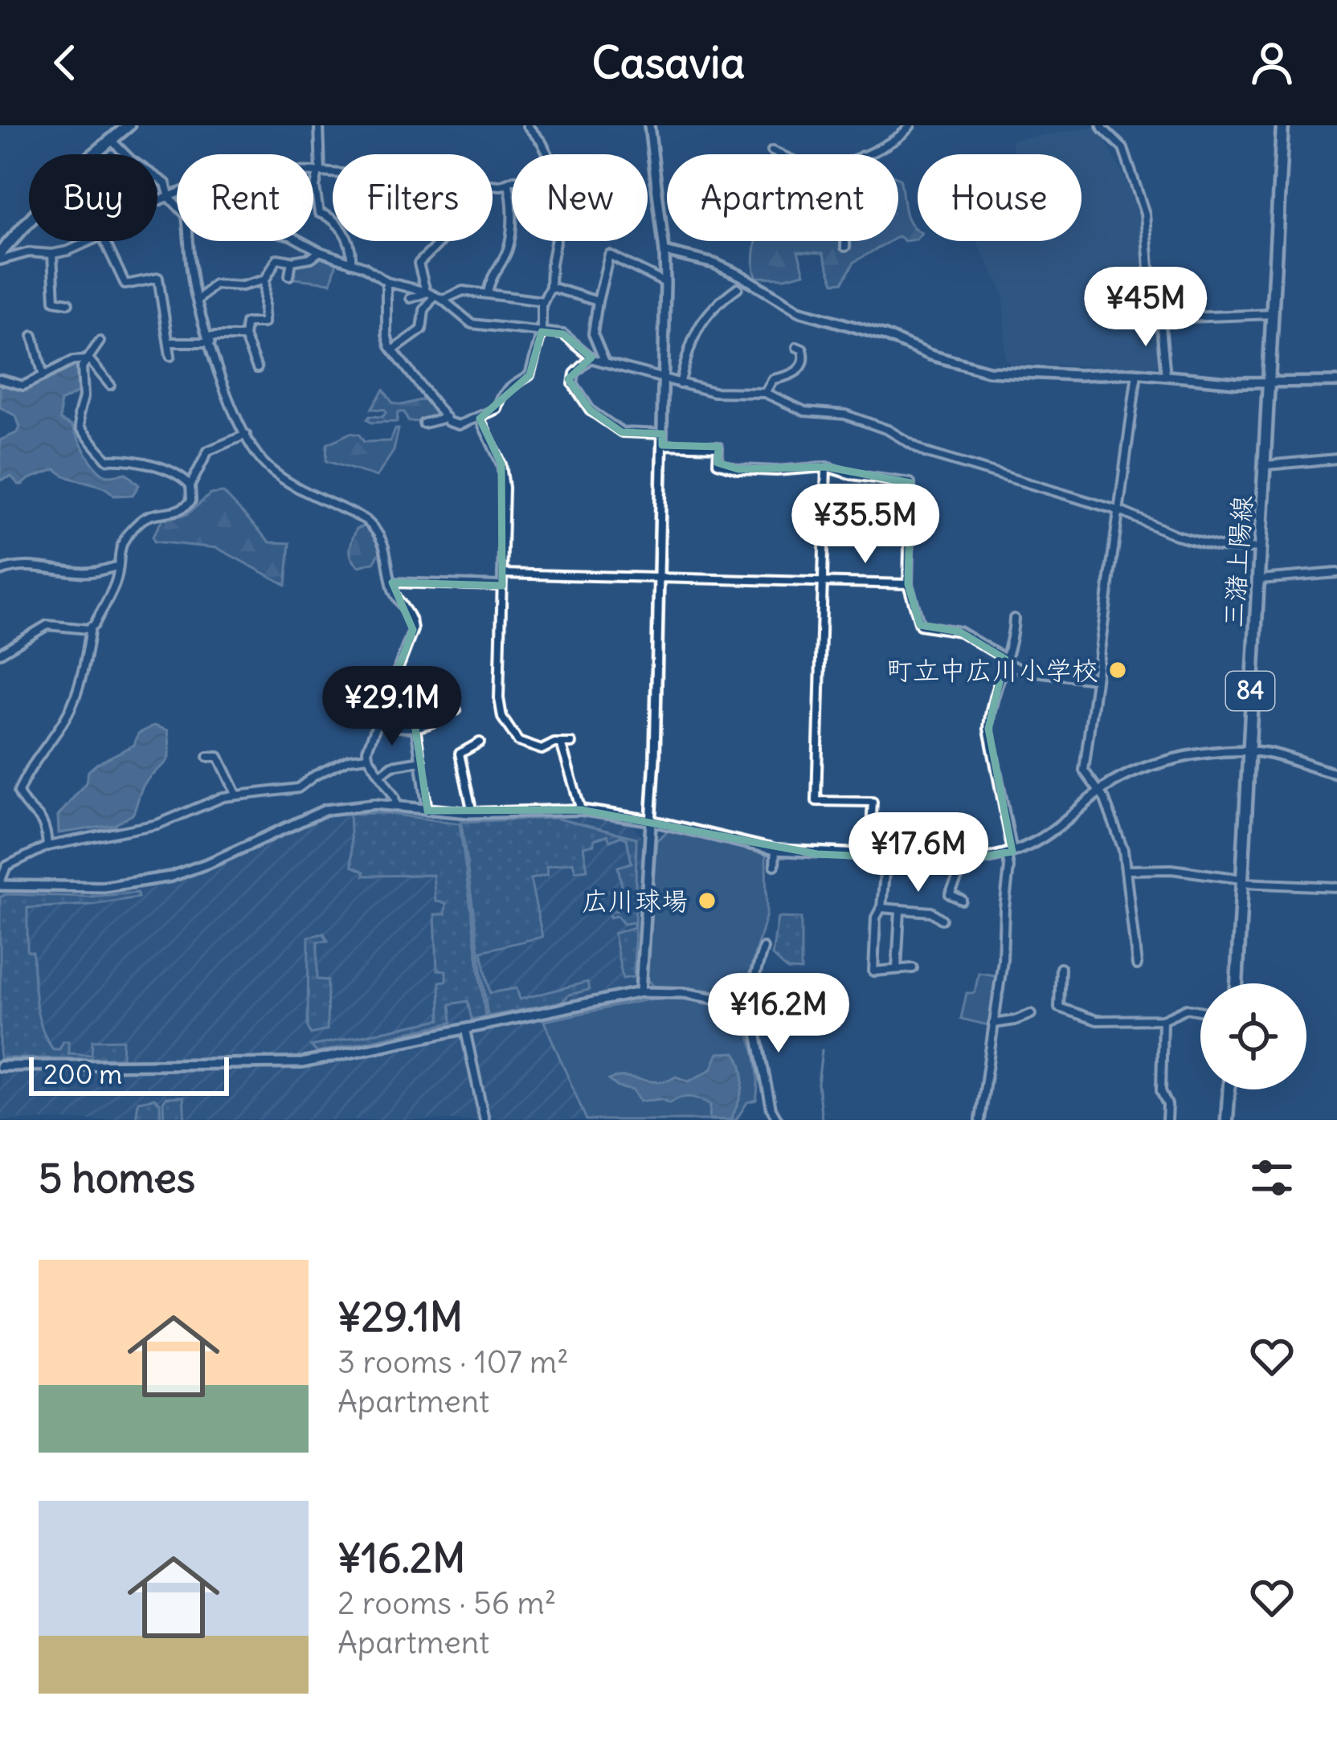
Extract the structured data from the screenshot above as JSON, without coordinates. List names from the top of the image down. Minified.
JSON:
{"streets":{"main road":["三潴上陽線","84"]},"places":["町立中広川小学校","広川球場"],"scale_bar":"200 m","page":{"header":"Casavia","chip":["Buy","Rent","Filters","New","Apartment","House"],"price":["¥45M","¥35.5M","¥29.1M","¥17.6M","¥16.2M"],"scale":"200 m","heading":"5 homes","list":[{"name":"¥29.1M","note":"3 rooms · 107 m² · Apartment"},{"name":"¥16.2M","note":"2 rooms · 56 m² · Apartment"}]}}
